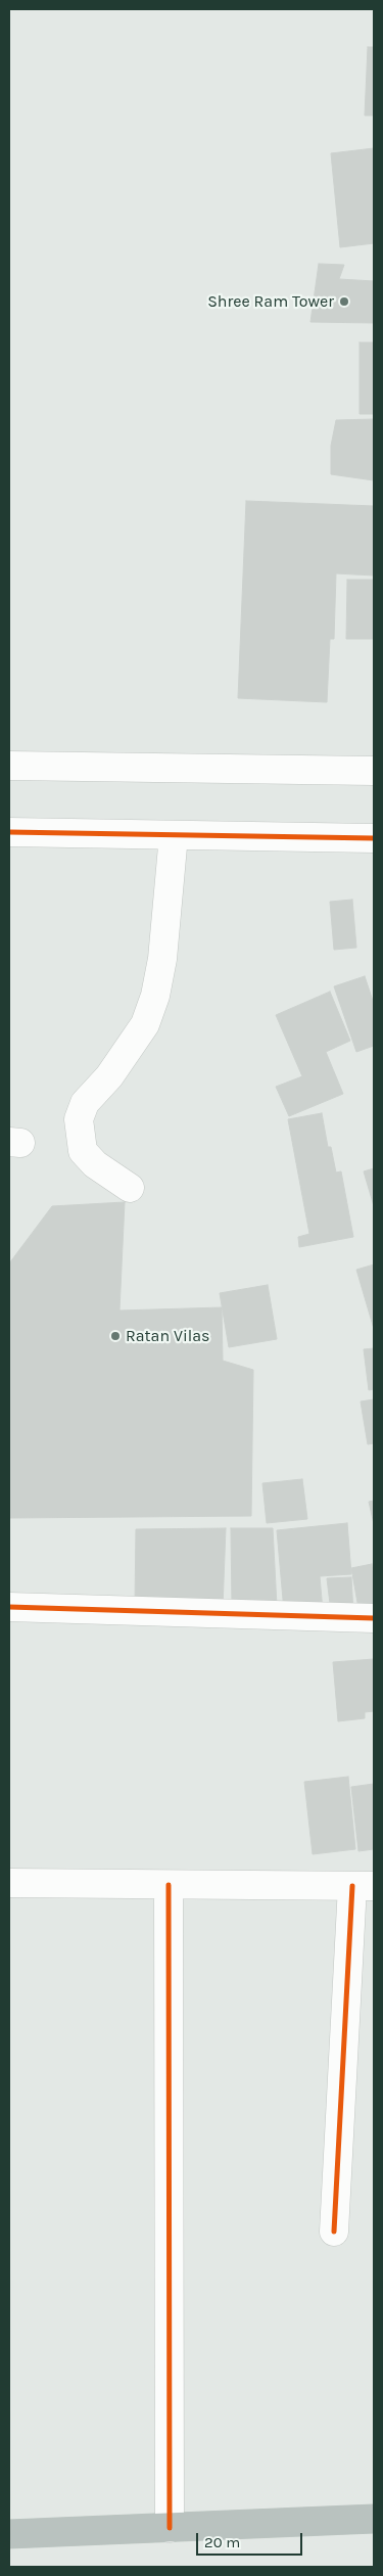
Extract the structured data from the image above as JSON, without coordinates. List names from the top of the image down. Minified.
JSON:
{"places":["Shree Ram Tower","Ratan Vilas"],"scale_bar":"20 m"}
